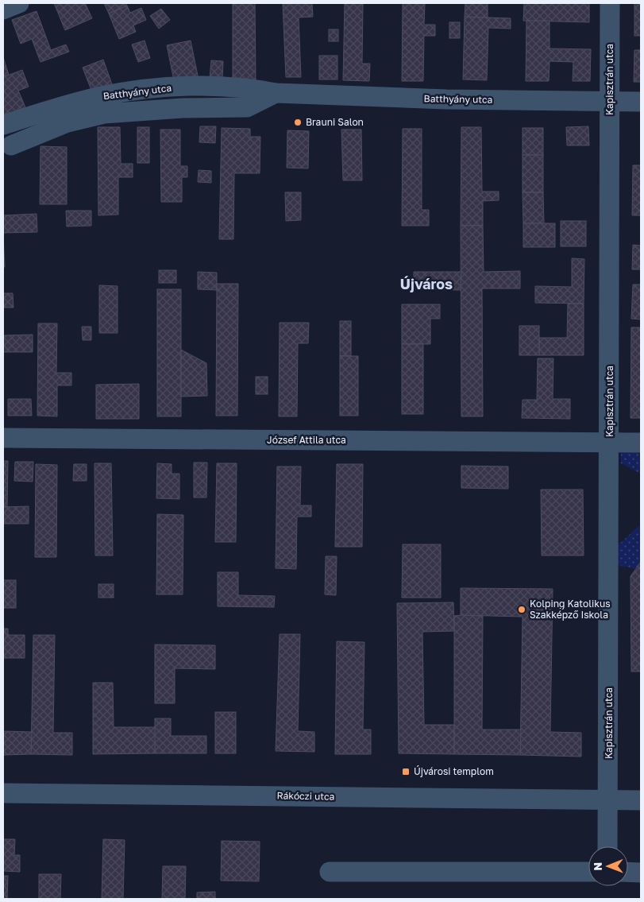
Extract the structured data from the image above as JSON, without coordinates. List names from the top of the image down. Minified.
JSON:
{"streets":{"street":["Kapisztrán utca","Batthyány utca","József Attila utca","Rákóczi utca"]},"crossings":[["Kapisztrán utca","Batthyány utca"],["Kapisztrán utca","József Attila utca"],["Kapisztrán utca","Rákóczi utca"]],"districts":["Újváros"],"places":{"other":["Brauni Salon","Kolping Katolikus Szakképző Iskola"],"transit":["Újvárosi templom"]},"north":"left"}
